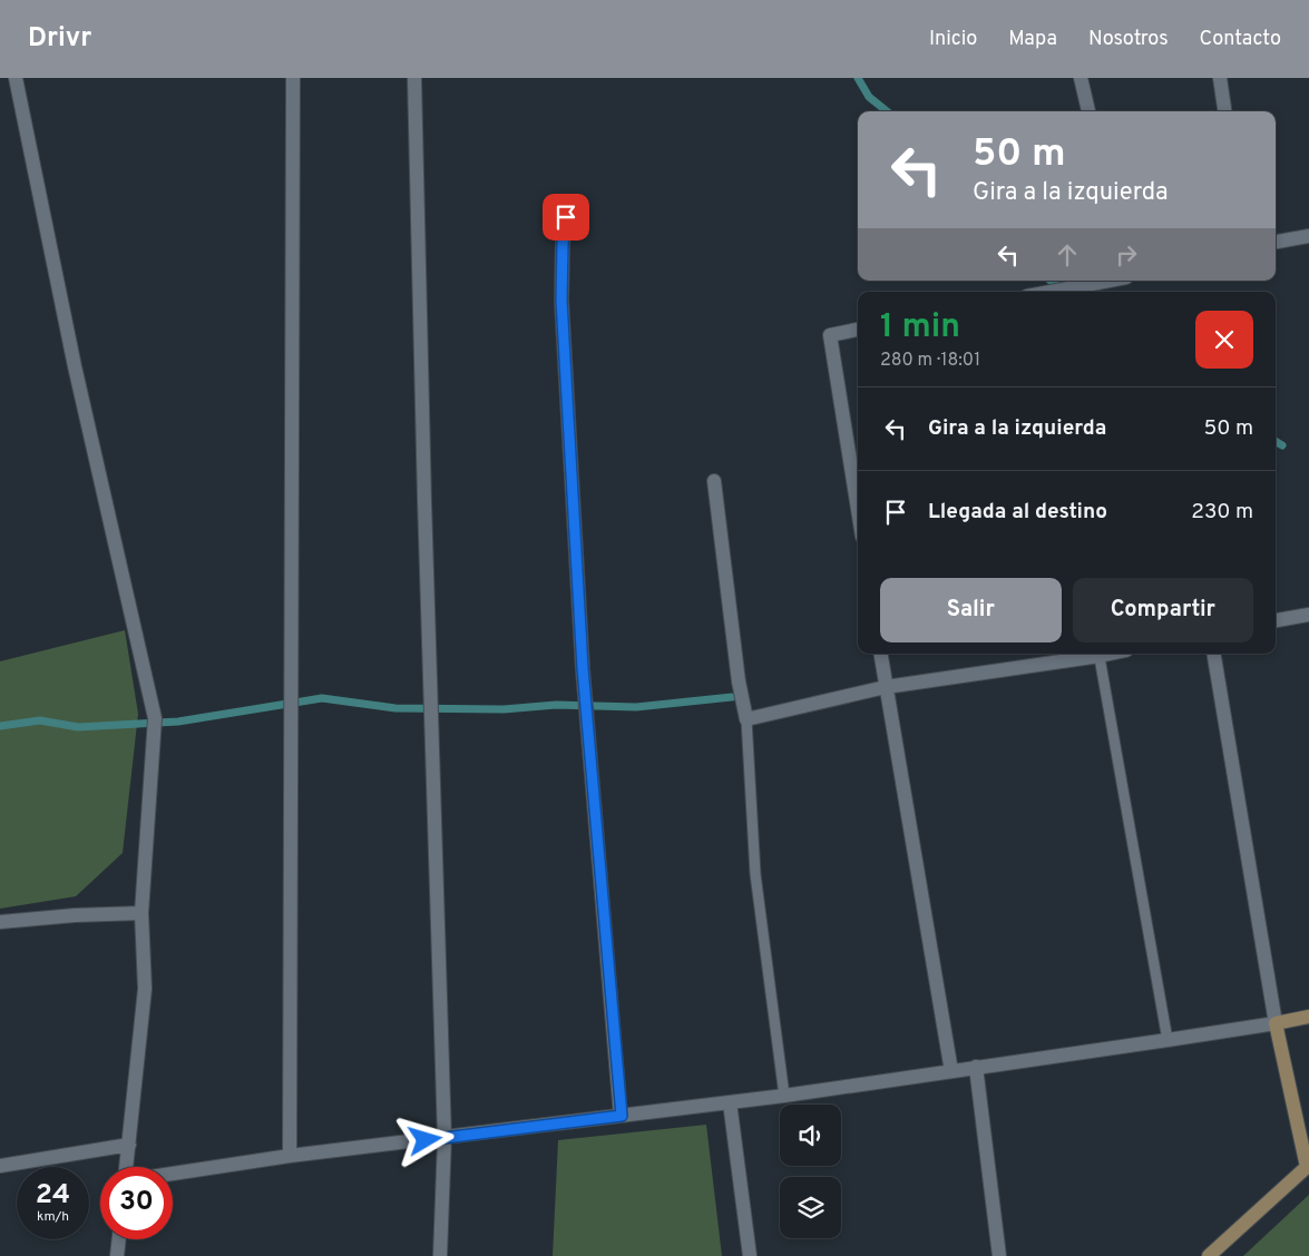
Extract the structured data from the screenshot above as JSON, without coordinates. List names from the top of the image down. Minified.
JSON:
{"page":{"header":"Drivr","nav":["Inicio","Mapa","Nosotros","Contacto"],"turn":["50 m","Gira a la izquierda"],"heading":["1 min","280 m · 18:01"],"list":[{"name":"Gira a la izquierda","value":"50 m"},{"name":"Llegada al destino","value":"230 m"}],"buttons":["Salir","Compartir"],"speed":"24 km/h","limit":"30"}}
